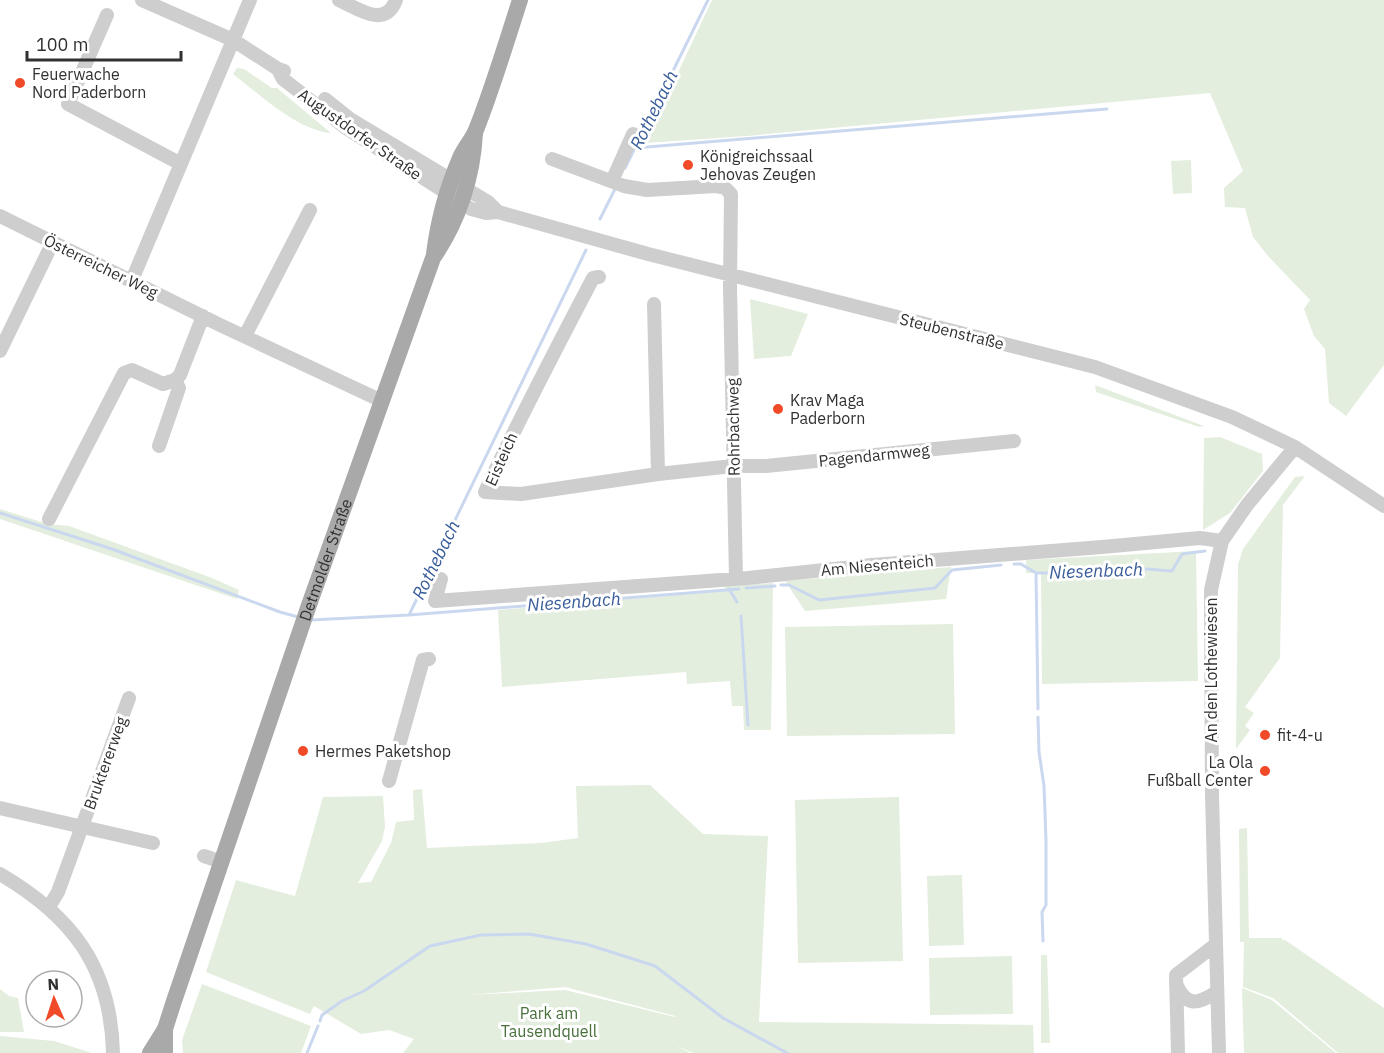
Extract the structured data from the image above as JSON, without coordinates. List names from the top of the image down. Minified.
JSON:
{"streets":{"main road":["Detmolder Straße"],"street":["Augustdorfer Straße","Österreicher Weg","Steubenstraße","Rohrbachweg","Pagendarmweg","Eisteich","Am Niesenteich","An den Lothewiesen","Bruktererweg"]},"crossings":[["Augustdorfer Straße","Steubenstraße"],["Augustdorfer Straße","Detmolder Straße"],["Österreicher Weg","Detmolder Straße"],["Steubenstraße","Rohrbachweg"],["Steubenstraße","Detmolder Straße"],["Rohrbachweg","Pagendarmweg"],["Rohrbachweg","Eisteich"],["Rohrbachweg","Am Niesenteich"],["Pagendarmweg","Eisteich"],["Am Niesenteich","An den Lothewiesen"]],"water":["Rothebach","Niesenbach"],"parks":["Park am Tausendquell"],"places":["Feuerwache Nord Paderborn","Königreichssaal Jehovas Zeugen","Krav Maga Paderborn","fit-4-u","Hermes Paketshop","La Ola Fußball Center"],"scale_bar":"100 m","north":"top"}
